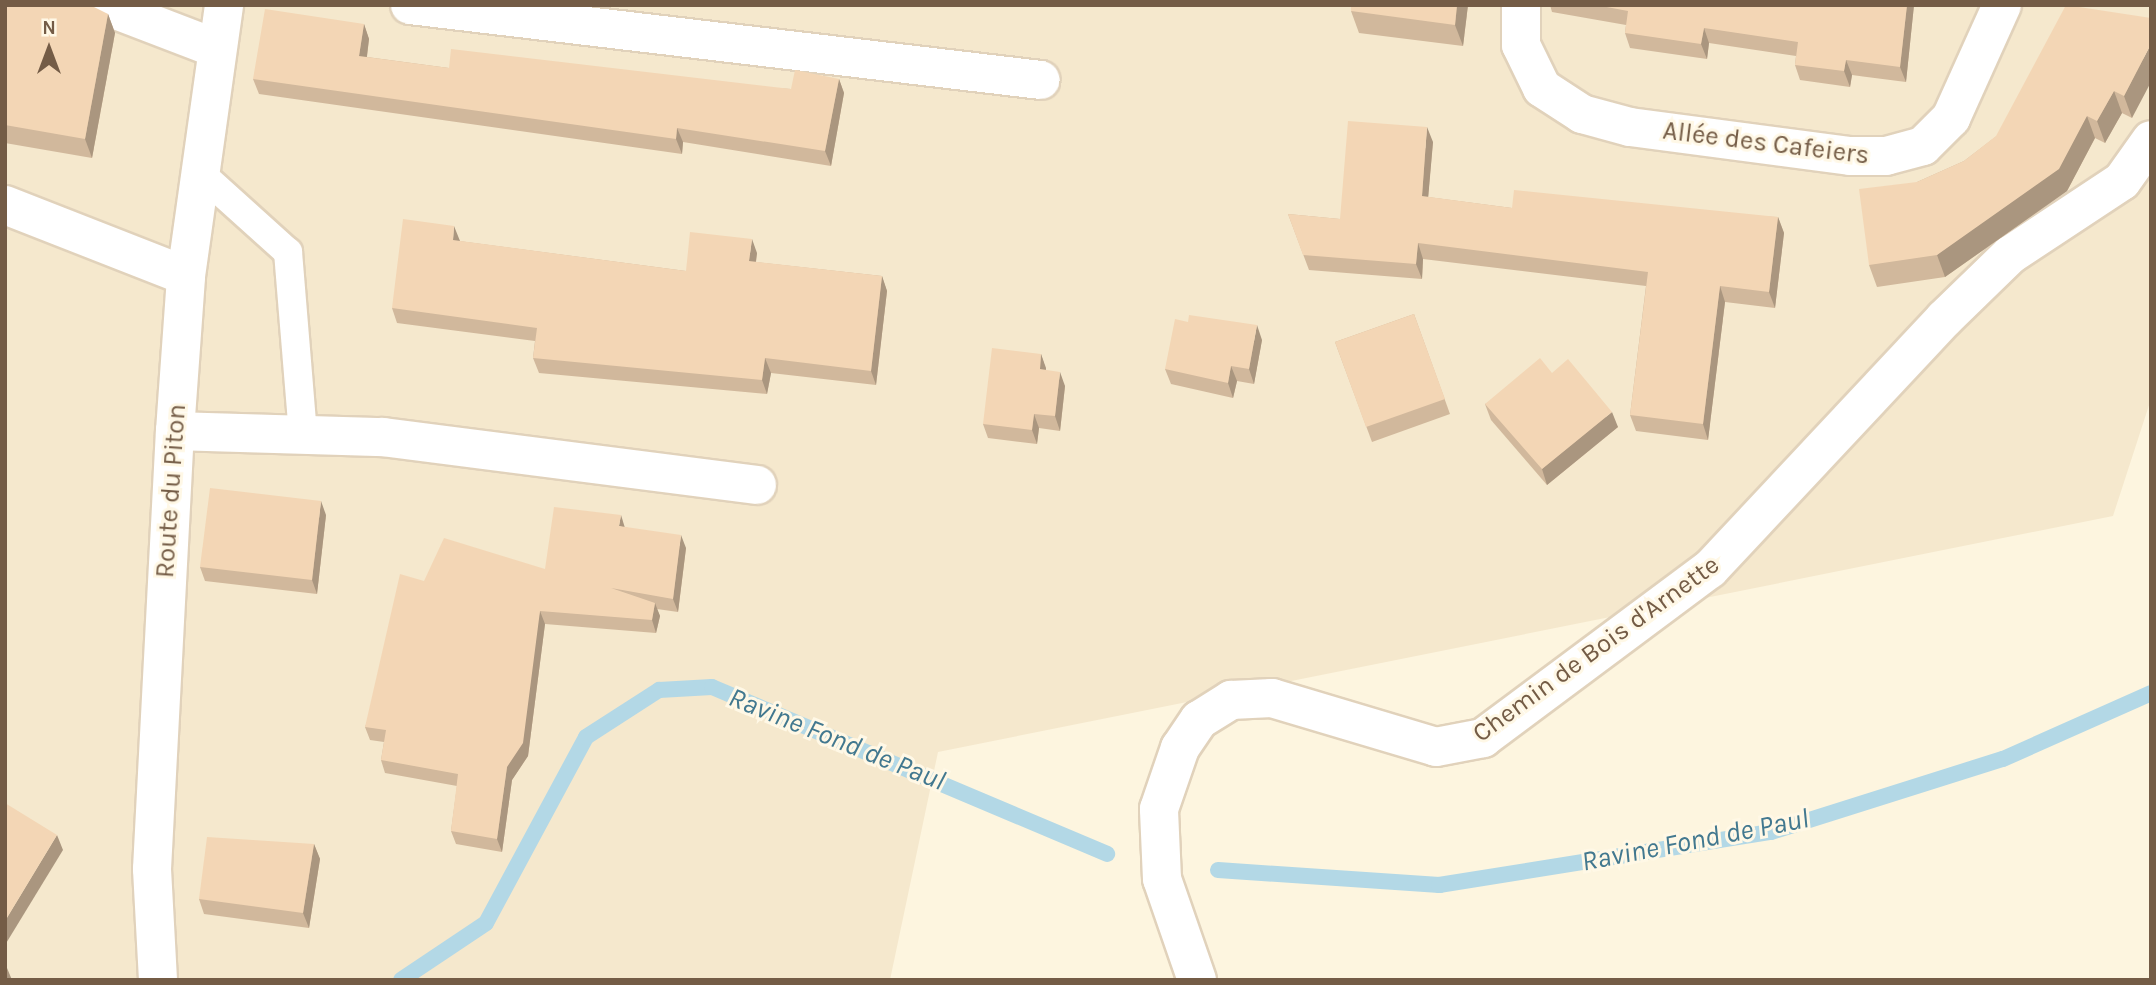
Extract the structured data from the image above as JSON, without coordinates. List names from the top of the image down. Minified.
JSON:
{"streets":{"street":["Allée des Cafeiers","Route du Piton","Chemin de Bois d'Arnette"]},"water":["Ravine Fond de Paul"],"north":"top"}
